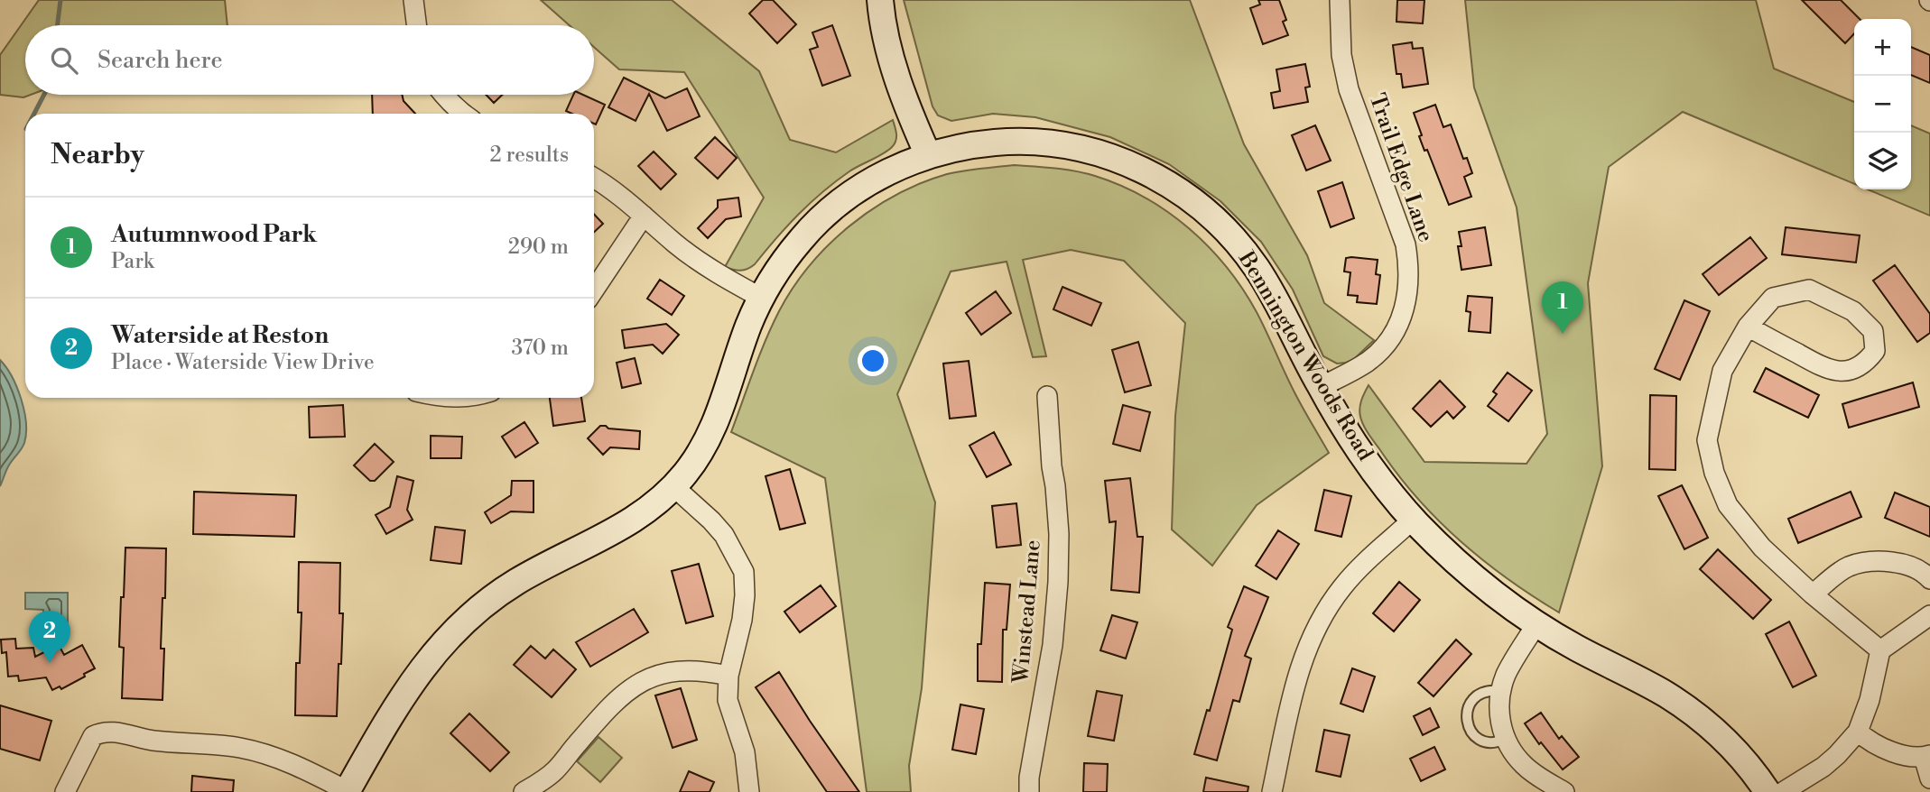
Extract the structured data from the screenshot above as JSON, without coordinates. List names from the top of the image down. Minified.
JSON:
{"streets":{"street":["Trail Edge Lane","Bennington Woods Road","Winstead Lane"]},"crossings":[["Trail Edge Lane","Bennington Woods Road"]],"page":{"map_buttons":["+","−"],"search":"Search here","heading":["Nearby","2 results"],"list":[{"mark":"1","name":"Autumnwood Park","note":"Park","value":"290 m"},{"mark":"2","name":"Waterside at Reston","note":"Place · Waterside View Drive","value":"370 m"}],"pins":["1","2"]}}
